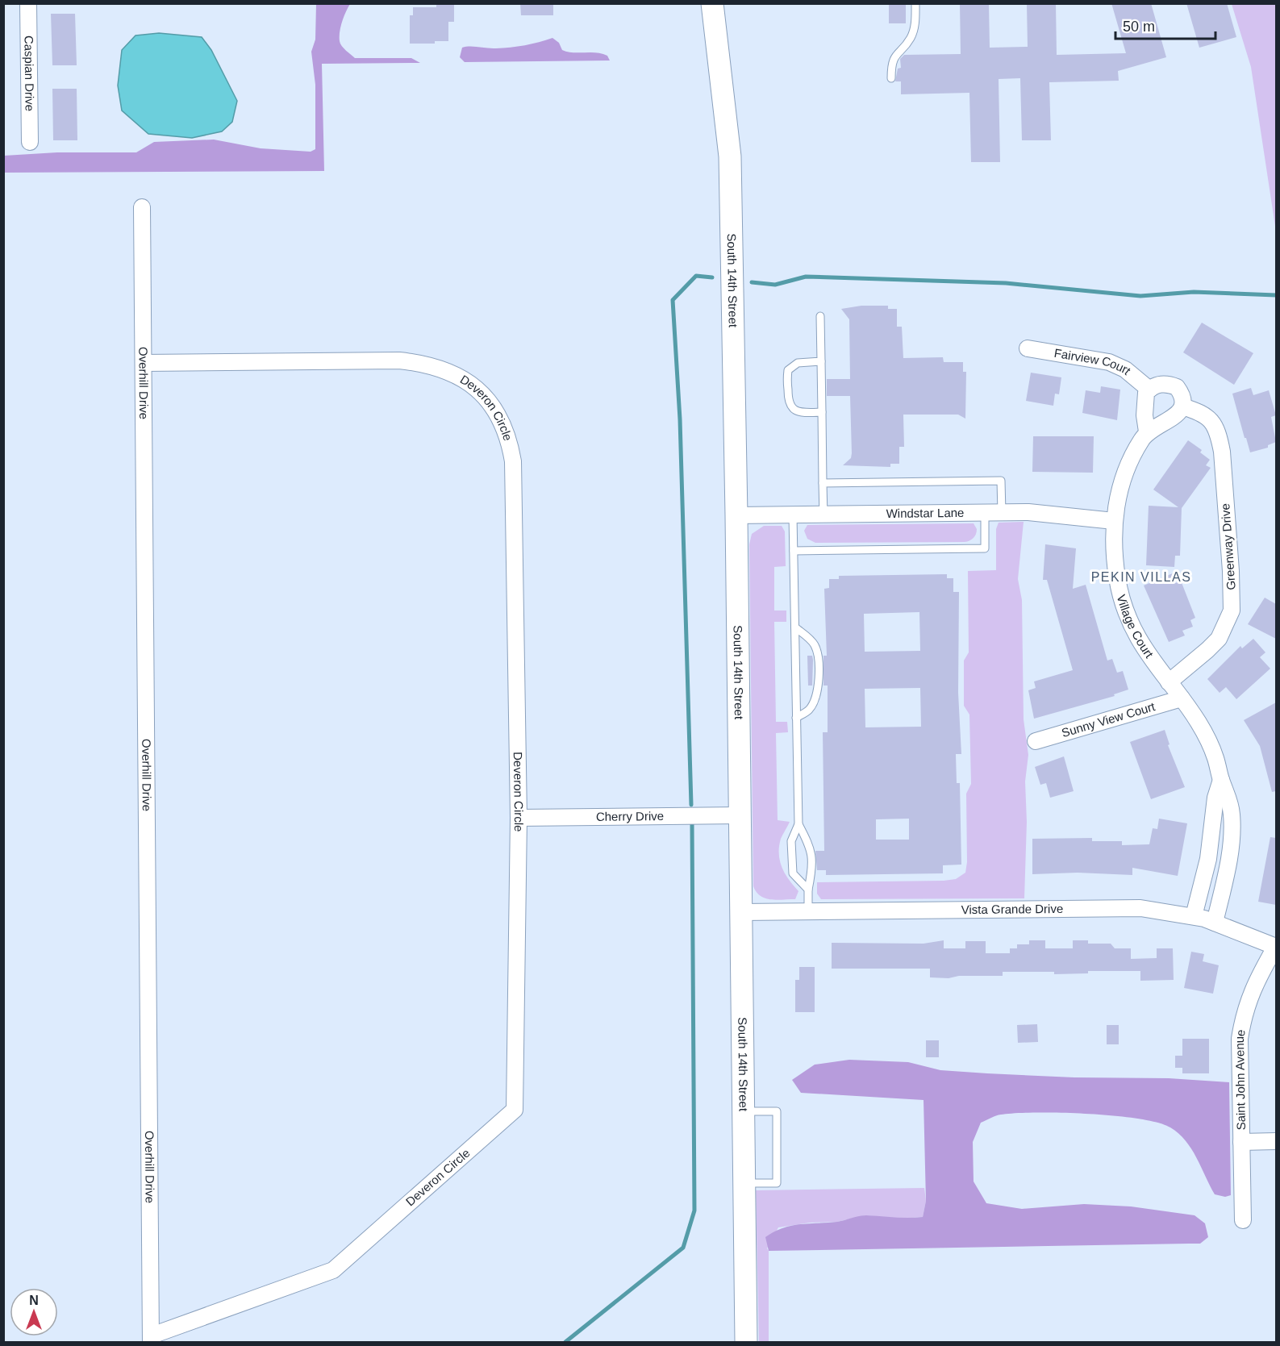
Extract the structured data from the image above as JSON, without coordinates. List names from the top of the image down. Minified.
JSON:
{"streets":{"main road":["South 14th Street"],"street":["Caspian Drive","Fairview Court","Overhill Drive","Deveron Circle","Windstar Lane","Greenway Drive","Village Court","Sunny View Court","Cherry Drive","Vista Grande Drive","Saint John Avenue"]},"crossings":[["South 14th Street","Windstar Lane"],["South 14th Street","Cherry Drive"],["South 14th Street","Vista Grande Drive"],["Overhill Drive","Deveron Circle"],["Deveron Circle","Cherry Drive"],["Windstar Lane","Village Court"],["Greenway Drive","Village Court"],["Village Court","Sunny View Court"],["Village Court","Vista Grande Drive"],["Vista Grande Drive","Saint John Avenue"]],"districts":["PEKIN VILLAS"],"scale_bar":"50 m","north":"top"}
